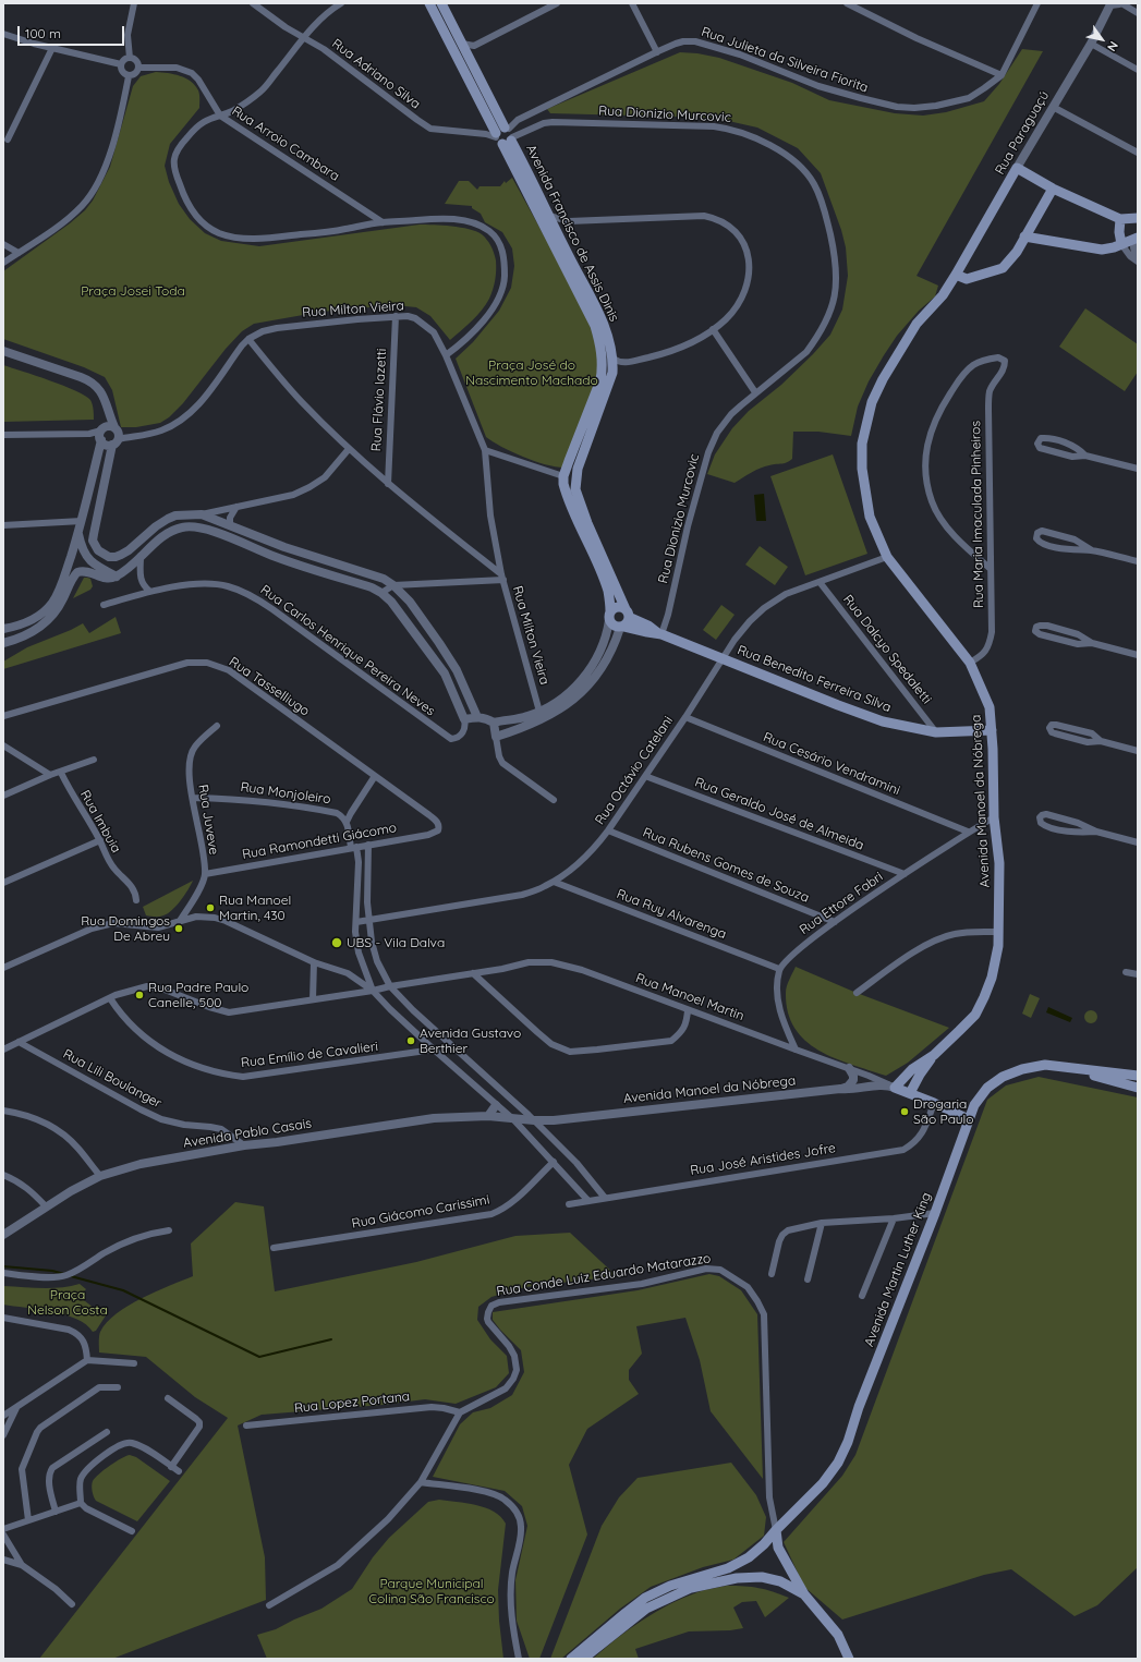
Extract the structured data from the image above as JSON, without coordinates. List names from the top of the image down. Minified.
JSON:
{"streets":{"main road":["Rua Paraguaçú","Avenida Francisco de Assis Dinis","Rua Benedito Ferreira Silva","Avenida Manoel da Nóbrega","Rua Manoel Martin","Avenida Martin Luther King"],"street":["Rua Julieta da Silveira Fiorita","Rua Adriano Silva","Rua Dionizio Murcovic","Rua Arroio Cambara","Rua Milton Vieira","Rua Flávio Iazetti","Rua Maria Imaculada Pinheiros","Rua Dalcyo Spedaletti","Rua Carlos Henrique Pereira Neves","Rua Tasselliugo","Rua Cesário Vendramini","Rua Octávio Catelani","Rua Monjoleiro","Rua Geraldo José de Almeida","Rua Juveve","Rua Imbuia","Rua Ramondetti Giácomo","Rua Rubens Gomes de Souza","Rua Ettore Fabri","Rua Ruy Alvarenga","Rua Emílio de Cavalieri","Rua Lili Boulanger","Avenida Pablo Casais","Rua José Aristides Jofre","Rua Giácomo Carissimi","Rua Conde Luiz Eduardo Matarazzo","Rua Lopez Portana"]},"crossings":[["Rua Julieta da Silveira Fiorita","Rua Adriano Silva"],["Rua Julieta da Silveira Fiorita","Rua Dionizio Murcovic"],["Rua Julieta da Silveira Fiorita","Avenida Francisco de Assis Dinis"],["Rua Adriano Silva","Rua Dionizio Murcovic"],["Rua Adriano Silva","Avenida Francisco de Assis Dinis"],["Rua Dionizio Murcovic","Avenida Francisco de Assis Dinis"],["Rua Dionizio Murcovic","Rua Benedito Ferreira Silva"],["Rua Paraguaçú","Avenida Manoel da Nóbrega"],["Avenida Francisco de Assis Dinis","Rua Benedito Ferreira Silva"],["Rua Milton Vieira","Rua Flávio Iazetti"],["Rua Maria Imaculada Pinheiros","Avenida Manoel da Nóbrega"],["Rua Dalcyo Spedaletti","Rua Benedito Ferreira Silva"],["Rua Dalcyo Spedaletti","Rua Octávio Catelani"],["Rua Benedito Ferreira Silva","Rua Octávio Catelani"],["Rua Benedito Ferreira Silva","Avenida Manoel da Nóbrega"],["Rua Tasselliugo","Rua Ramondetti Giácomo"],["Rua Cesário Vendramini","Rua Octávio Catelani"],["Rua Cesário Vendramini","Rua Ettore Fabri"],["Rua Octávio Catelani","Avenida Manoel da Nóbrega"],["Rua Octávio Catelani","Rua Geraldo José de Almeida"],["Rua Octávio Catelani","Rua Rubens Gomes de Souza"],["Rua Octávio Catelani","Rua Ruy Alvarenga"],["Rua Monjoleiro","Rua Juveve"],["Avenida Manoel da Nóbrega","Rua Ettore Fabri"],["Avenida Manoel da Nóbrega","Rua Manoel Martin"],["Avenida Manoel da Nóbrega","Avenida Pablo Casais"],["Rua Geraldo José de Almeida","Rua Ettore Fabri"],["Rua Juveve","Rua Ramondetti Giácomo"],["Rua Rubens Gomes de Souza","Rua Ettore Fabri"],["Rua Ettore Fabri","Rua Ruy Alvarenga"],["Rua Manoel Martin","Rua Emílio de Cavalieri"],["Rua Manoel Martin","Rua Lili Boulanger"],["Rua Manoel Martin","Rua José Aristides Jofre"],["Rua Manoel Martin","Avenida Martin Luther King"],["Rua Lili Boulanger","Avenida Pablo Casais"],["Avenida Martin Luther King","Rua Conde Luiz Eduardo Matarazzo"],["Rua Conde Luiz Eduardo Matarazzo","Rua Lopez Portana"]],"parks":["Praça Josei Toda","Praça José do Nascimento Machado","Praça Nelson Costa","Parque Municipal Colina São Francisco"],"places":["Rua Manoel Martin, 430","Rua Domingos De Abreu","UBS - Vila Dalva","Rua Padre Paulo Canelle, 500","Avenida Gustavo Berthier","Drogaria São Paulo"],"scale_bar":"100 m","north":"bottom right"}
